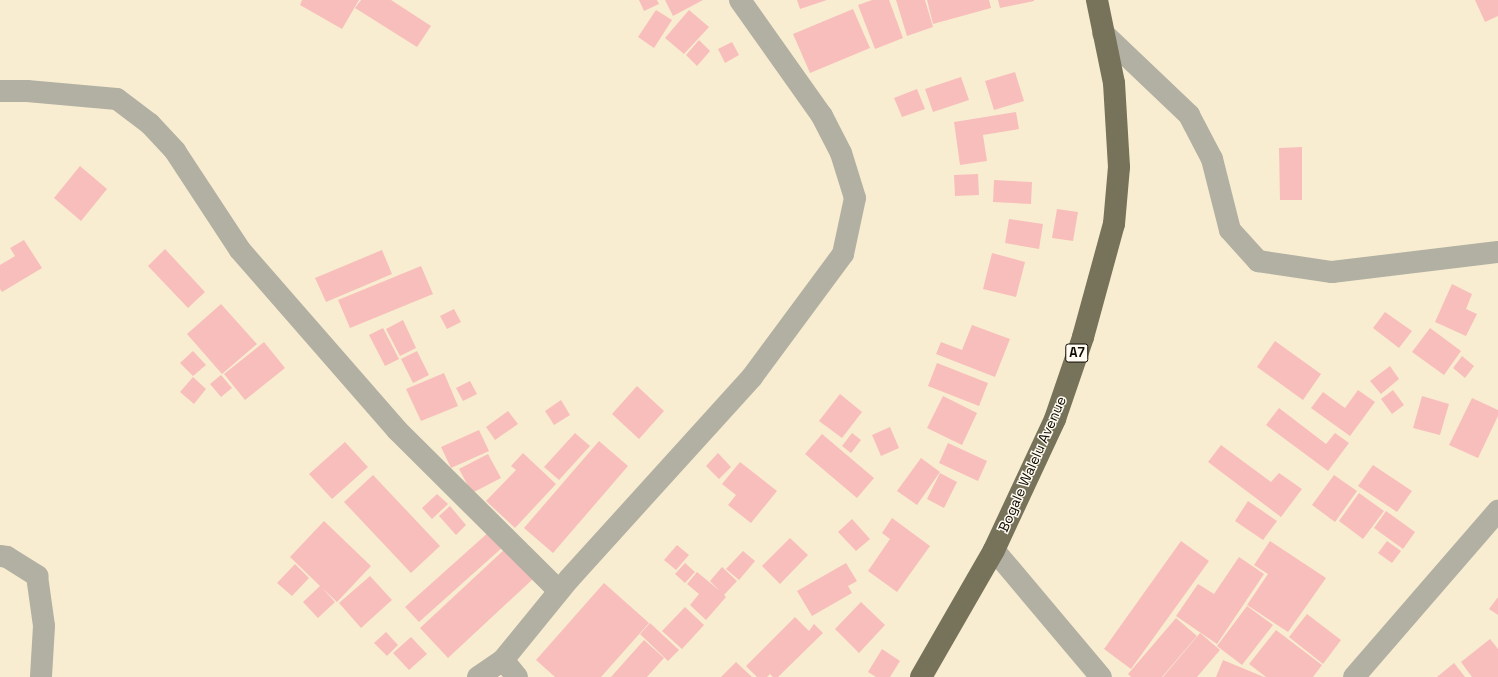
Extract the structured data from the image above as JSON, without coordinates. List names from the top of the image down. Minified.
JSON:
{"streets":{"highway":["A7","Bogale Walelu Avenue"]}}
